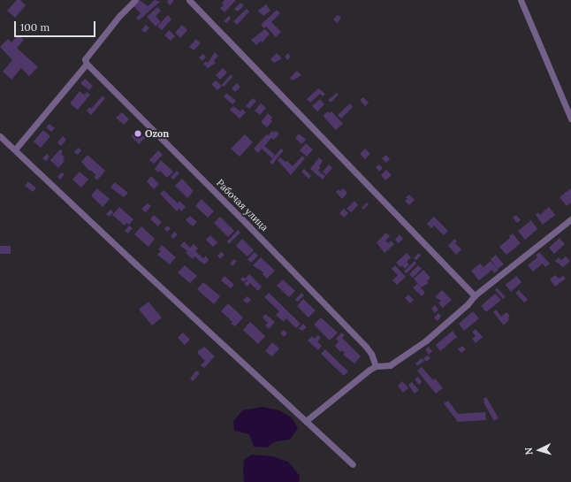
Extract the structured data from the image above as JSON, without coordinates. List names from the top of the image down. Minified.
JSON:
{"streets":{"street":["Рабочая улица"]},"places":["Ozon"],"scale_bar":"100 m","north":"left"}
